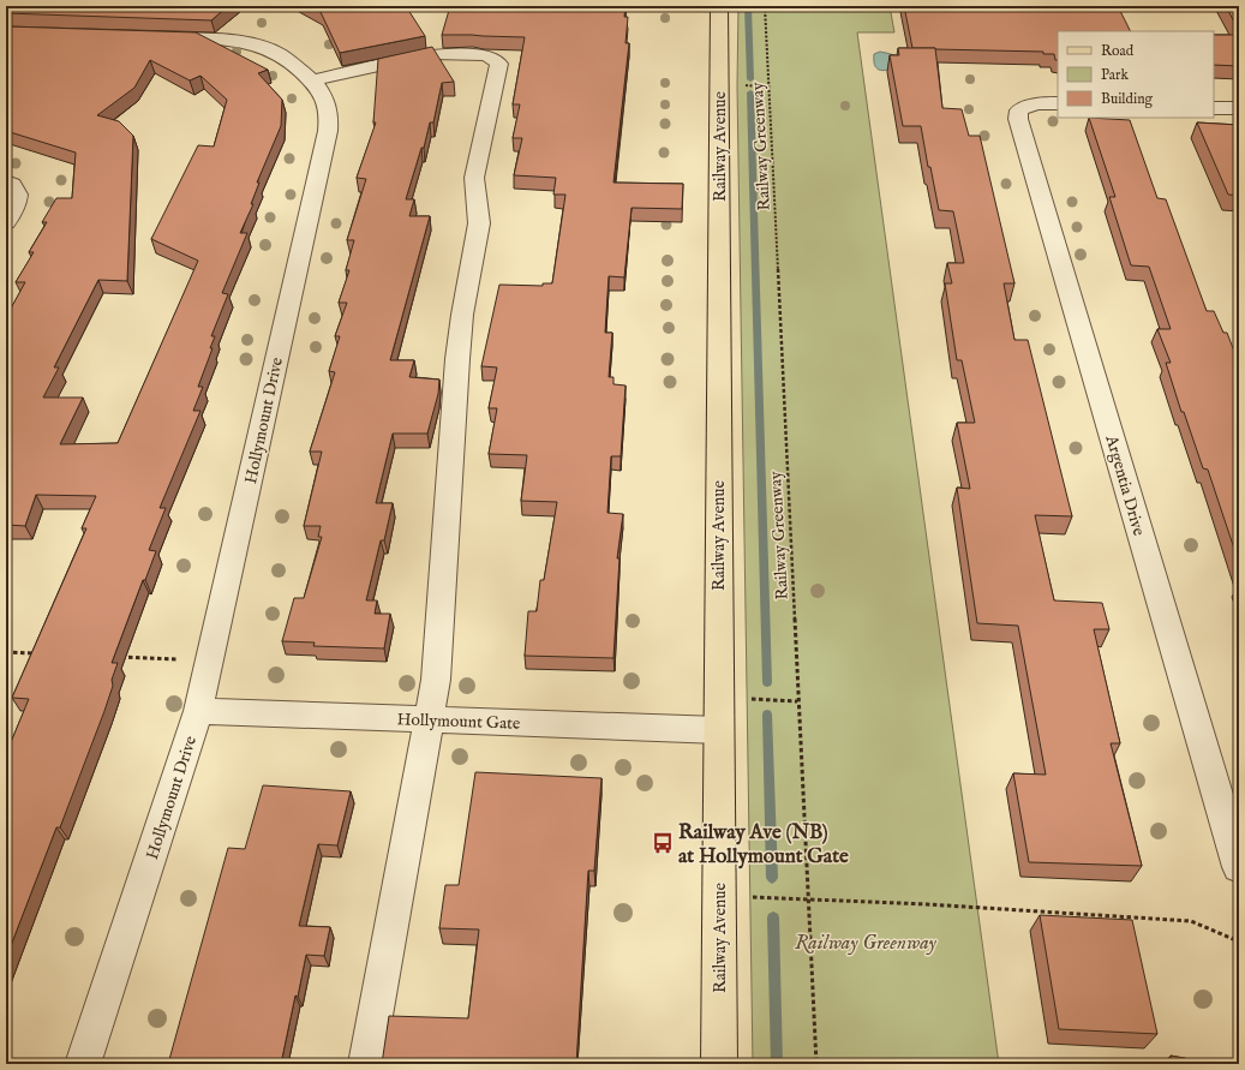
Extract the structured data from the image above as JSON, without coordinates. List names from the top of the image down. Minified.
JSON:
{"streets":{"main road":["Railway Avenue"],"street":["Hollymount Drive","Argentia Drive","Hollymount Gate"],"path":["Railway Greenway"]},"crossings":[["Railway Avenue","Hollymount Gate"],["Hollymount Drive","Hollymount Gate"]],"parks":["Railway Greenway"],"places":{"bus stop":["Railway Ave (NB) at Hollymount Gate"]},"legend":["Road","Park","Building"]}
